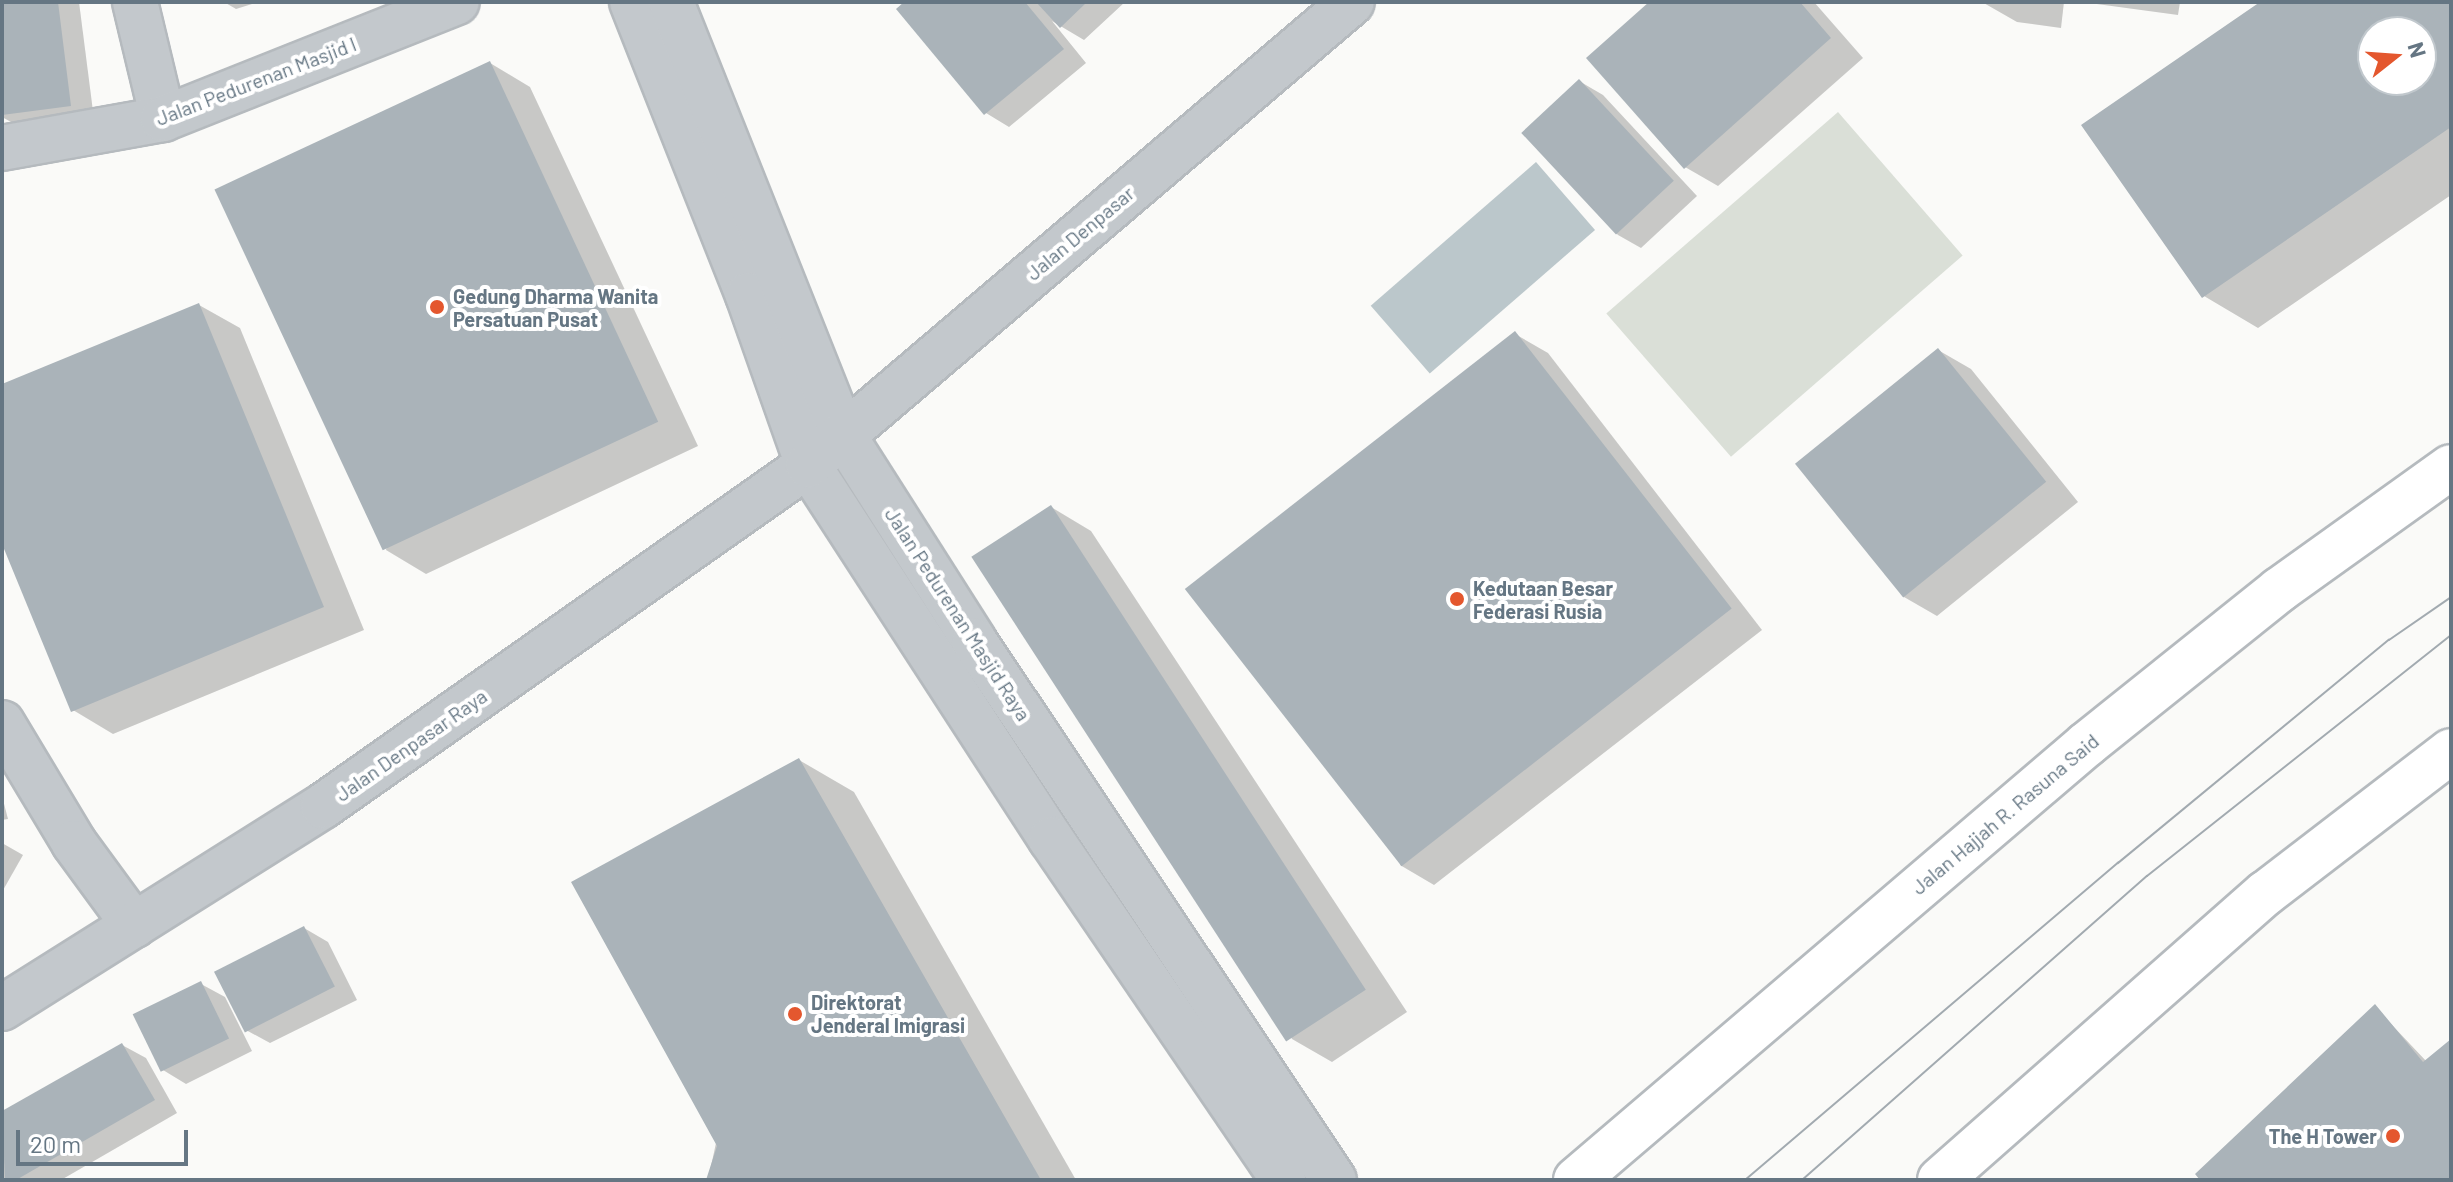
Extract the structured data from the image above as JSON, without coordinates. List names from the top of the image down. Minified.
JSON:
{"streets":{"main road":["Jalan Hajjah R. Rasuna Said"],"street":["Jalan Pedurenan Masjid I","Jalan Denpasar","Jalan Pedurenan Masjid Raya","Jalan Denpasar Raya"]},"crossings":[["Jalan Denpasar","Jalan Pedurenan Masjid Raya"],["Jalan Denpasar","Jalan Denpasar Raya"]],"places":["Gedung Dharma Wanita Persatuan Pusat","Kedutaan Besar Federasi Rusia","Direktorat Jenderal Imigrasi","The H Tower"],"scale_bar":"20 m","north":"right"}
